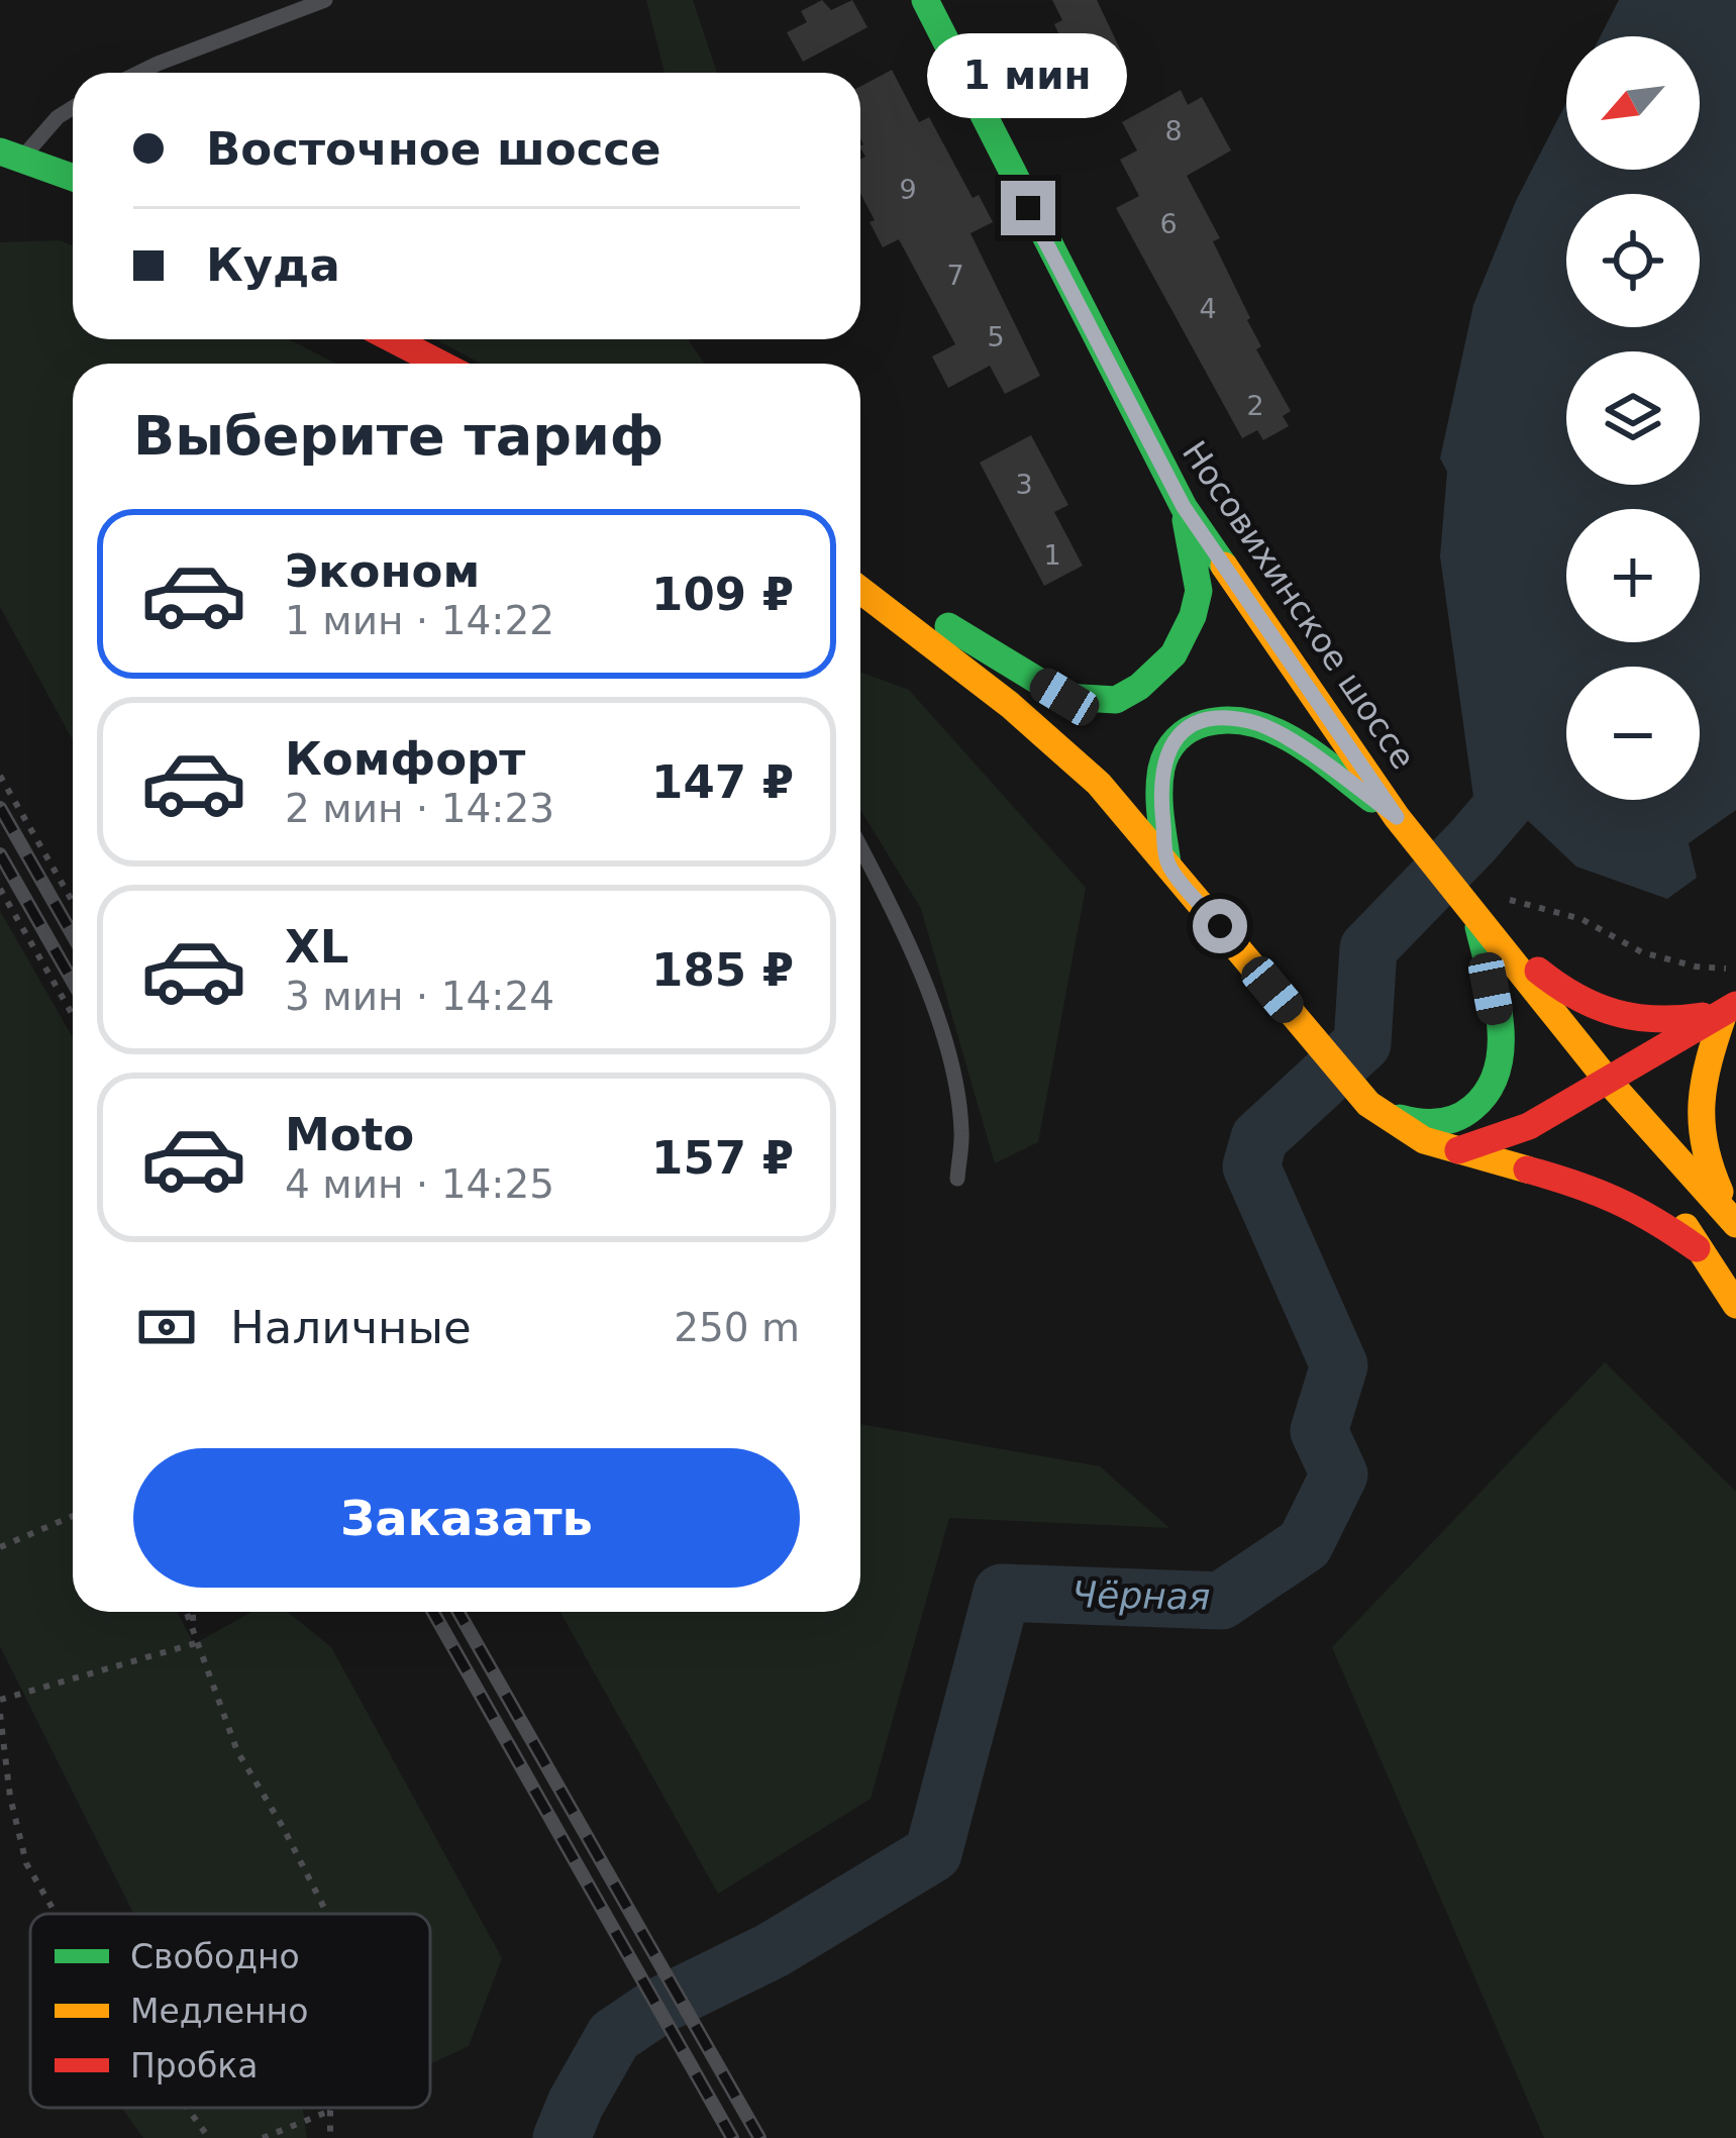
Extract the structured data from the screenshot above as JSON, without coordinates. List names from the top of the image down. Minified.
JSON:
{"streets":{"main road":["Носовихинское шоссе"]},"water":["Чёрная"],"house_numbers":["8","9","6","7","4","5","2","3","1"],"legend":["Свободно","Медленно","Пробка"],"north":"bottom left","page":{"bubble":"1 мин","map_buttons":["+","−"],"banner":["Восточное шоссе","Куда"],"heading":"Выберите тариф","list":[{"name":"Эконом","note":"1 мин · 14:22","value":"109 ₽"},{"name":"Комфорт","note":"2 мин · 14:23","value":"147 ₽"},{"name":"XL","note":"3 мин · 14:24","value":"185 ₽"},{"name":"Moto","note":"4 мин · 14:25","value":"157 ₽"}],"pay":["Наличные","250 m"],"buttons":"Заказать"}}
